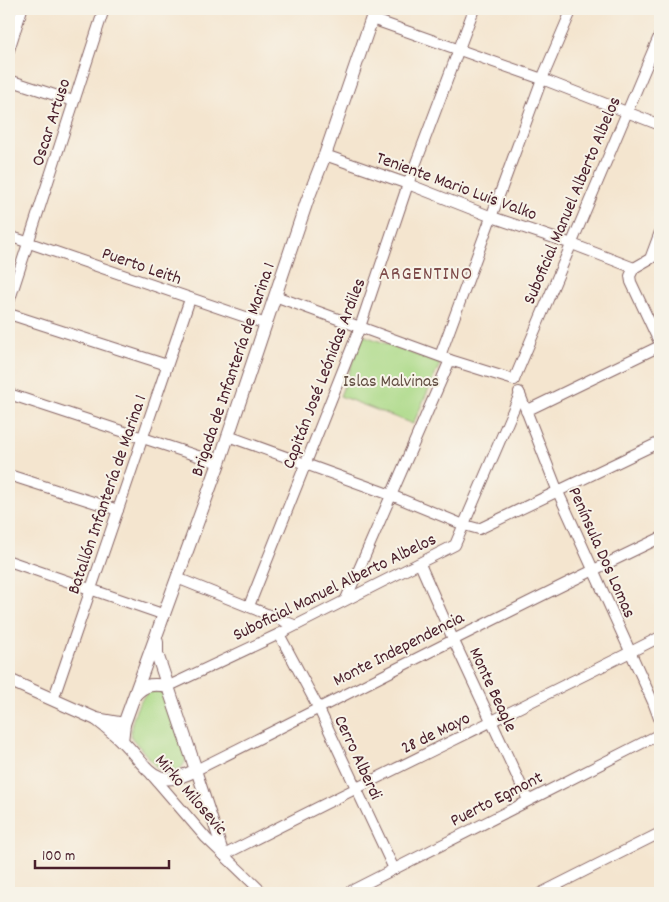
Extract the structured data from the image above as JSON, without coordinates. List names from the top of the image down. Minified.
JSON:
{"streets":{"street":["Oscar Artuso","Teniente Mario Luis Valko","Suboficial Manuel Alberto Albelos","Puerto Leith","Brigada de Infantería de Marina 1","Capitán José Leónidas Ardiles","Batallón Infantería de Marina 1","Península Dos Lomas","Monte Independencia","Monte Beagle","28 de Mayo","Cerro Alberdi","Mirko Milosevic","Puerto Egmont"]},"crossings":[["Oscar Artuso","Puerto Leith"],["Teniente Mario Luis Valko","Suboficial Manuel Alberto Albelos"],["Teniente Mario Luis Valko","Brigada de Infantería de Marina 1"],["Teniente Mario Luis Valko","Capitán José Leónidas Ardiles"],["Suboficial Manuel Alberto Albelos","Brigada de Infantería de Marina 1"],["Suboficial Manuel Alberto Albelos","Península Dos Lomas"],["Suboficial Manuel Alberto Albelos","Monte Beagle"],["Suboficial Manuel Alberto Albelos","Cerro Alberdi"],["Puerto Leith","Brigada de Infantería de Marina 1"],["Puerto Leith","Batallón Infantería de Marina 1"],["Brigada de Infantería de Marina 1","Mirko Milosevic"],["Batallón Infantería de Marina 1","Mirko Milosevic"],["Península Dos Lomas","Monte Independencia"],["Península Dos Lomas","28 de Mayo"],["Monte Independencia","Monte Beagle"],["Monte Independencia","Cerro Alberdi"],["Monte Independencia","Mirko Milosevic"],["Monte Beagle","28 de Mayo"],["Monte Beagle","Puerto Egmont"],["28 de Mayo","Cerro Alberdi"],["28 de Mayo","Mirko Milosevic"],["Cerro Alberdi","Puerto Egmont"]],"districts":["ARGENTINO"],"parks":["Islas Malvinas"],"scale_bar":"100 m"}
